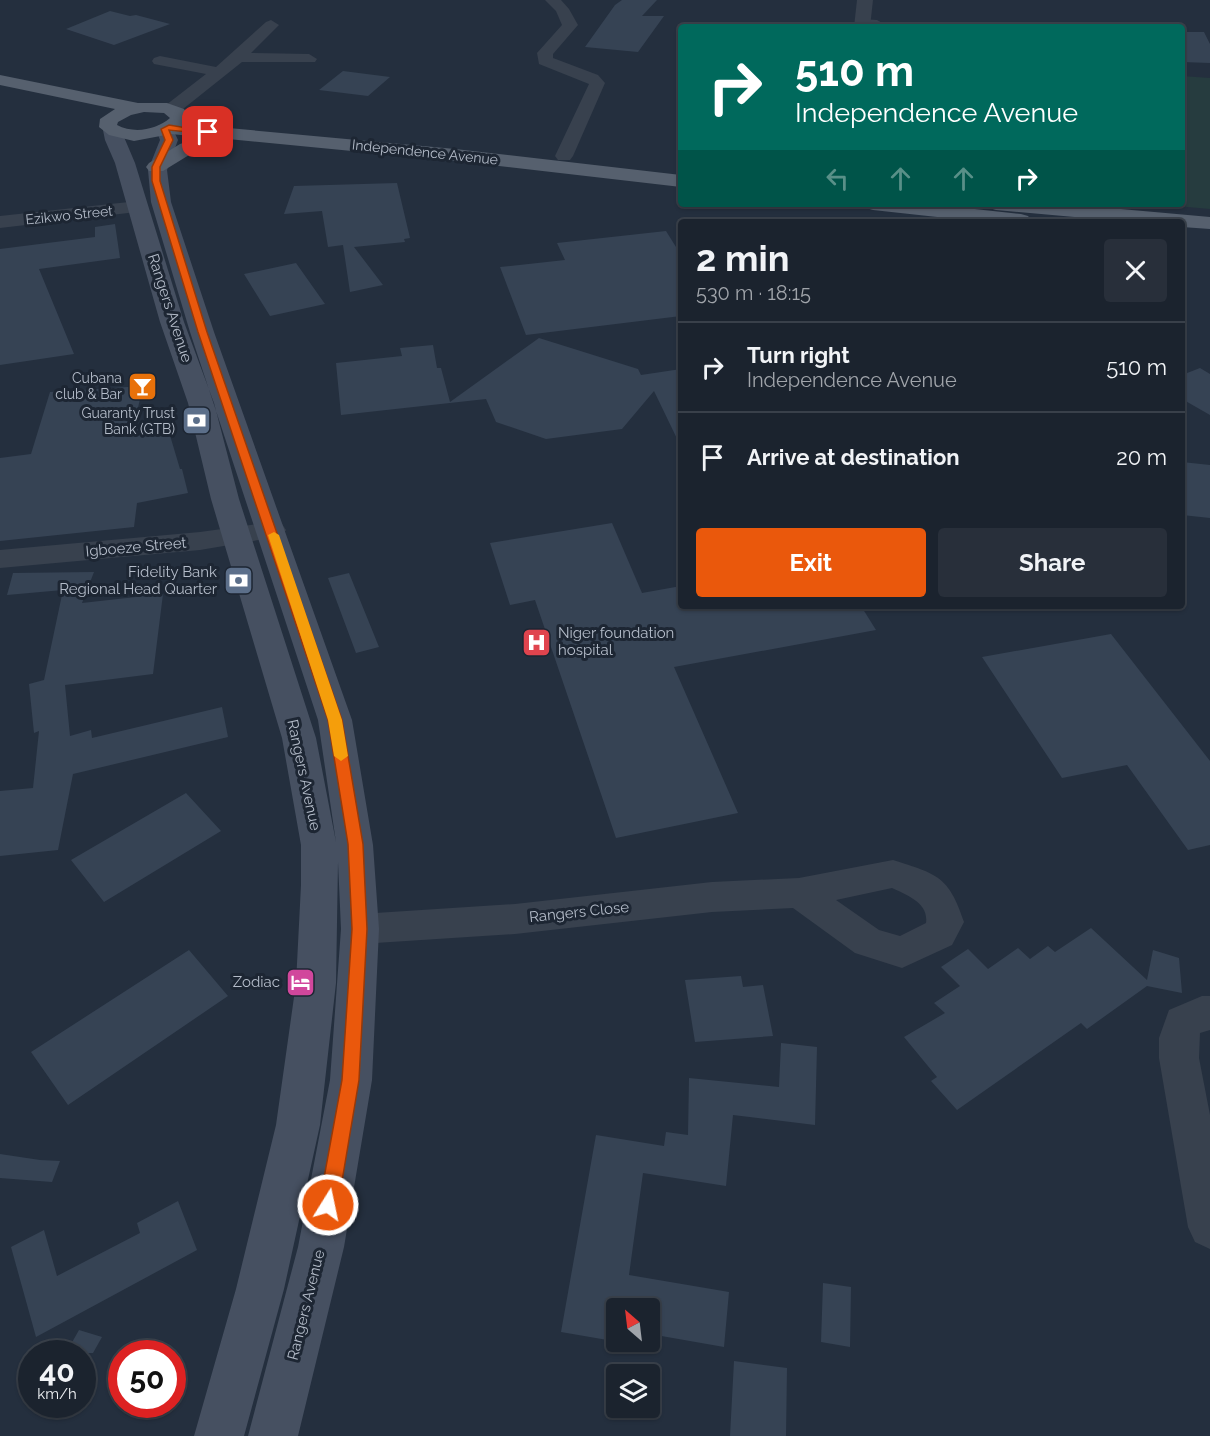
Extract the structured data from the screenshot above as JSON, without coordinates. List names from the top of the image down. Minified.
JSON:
{"streets":{"main road":["Independence Avenue","Rangers Avenue"],"street":["Ezikwo Street","Igboeze Street","Rangers Close"]},"crossings":[["Ezikwo Street","Rangers Avenue"],["Rangers Avenue","Igboeze Street"],["Rangers Avenue","Rangers Close"]],"places":{"bar":["Cubana club & Bar"],"bank":["Guaranty Trust Bank (GTB)","Fidelity Bank Regional Head Quarter"],"hospital":["Niger foundation hospital"],"hotel":["Zodiac"]},"north":"top left","page":{"turn":["510 m","Independence Avenue"],"heading":["2 min","530 m · 18:15"],"list":[{"name":"Turn right","note":"Independence Avenue","value":"510 m"},{"name":"Arrive at destination","value":"20 m"}],"buttons":["Exit","Share"],"speed":"40 km/h","limit":"50"}}
